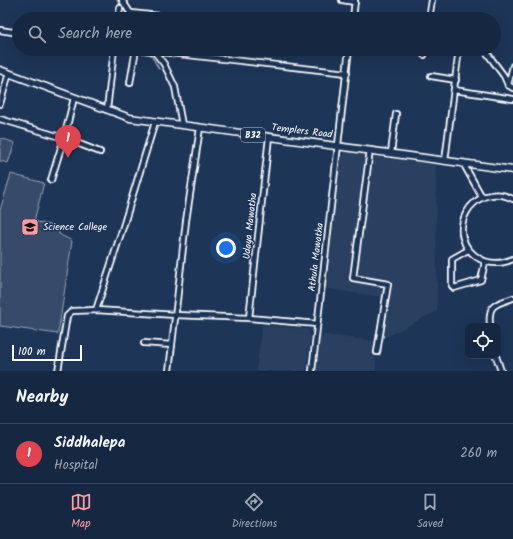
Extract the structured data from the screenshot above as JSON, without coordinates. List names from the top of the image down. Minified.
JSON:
{"streets":{"main road":["Templers Road","B32"],"street":["Udaya Mawatha","Athula Mawatha"]},"crossings":[["Templers Road","Udaya Mawatha"],["Templers Road","Athula Mawatha"]],"places":{"school or university":["Science College"]},"scale_bar":"100 m","page":{"search":"Search here","pins":"1","scale":"100 m","heading":"Nearby","list":[{"mark":"1","name":"Siddhalepa","note":"Hospital","value":"260 m"}],"nav":["Map","Directions","Saved"]}}
